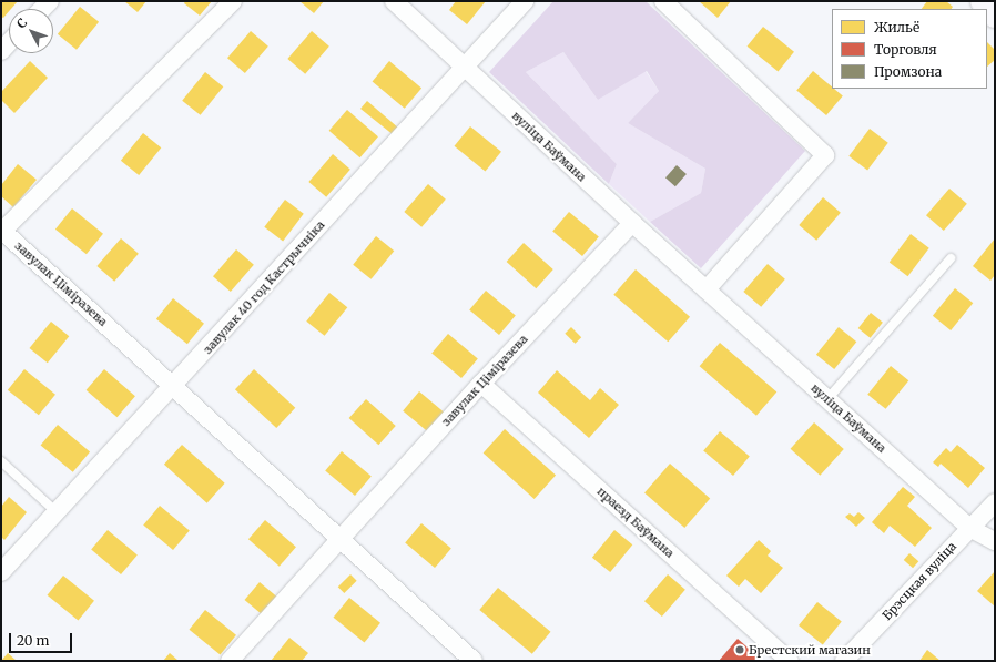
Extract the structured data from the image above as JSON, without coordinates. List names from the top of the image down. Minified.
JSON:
{"streets":{"street":["вуліца Баўмана","завулак Ціміразева","завулак 40 год Кастрычніка","праезд Баўмана","Брэсцкая вуліца"]},"crossings":[["вуліца Баўмана","завулак Ціміразева"],["вуліца Баўмана","завулак 40 год Кастрычніка"],["вуліца Баўмана","Брэсцкая вуліца"],["завулак Ціміразева","завулак 40 год Кастрычніка"],["завулак Ціміразева","праезд Баўмана"]],"places":["Брестский магазин"],"legend":["Жильё","Торговля","Промзона"],"scale_bar":"20 m","north":"top left"}
